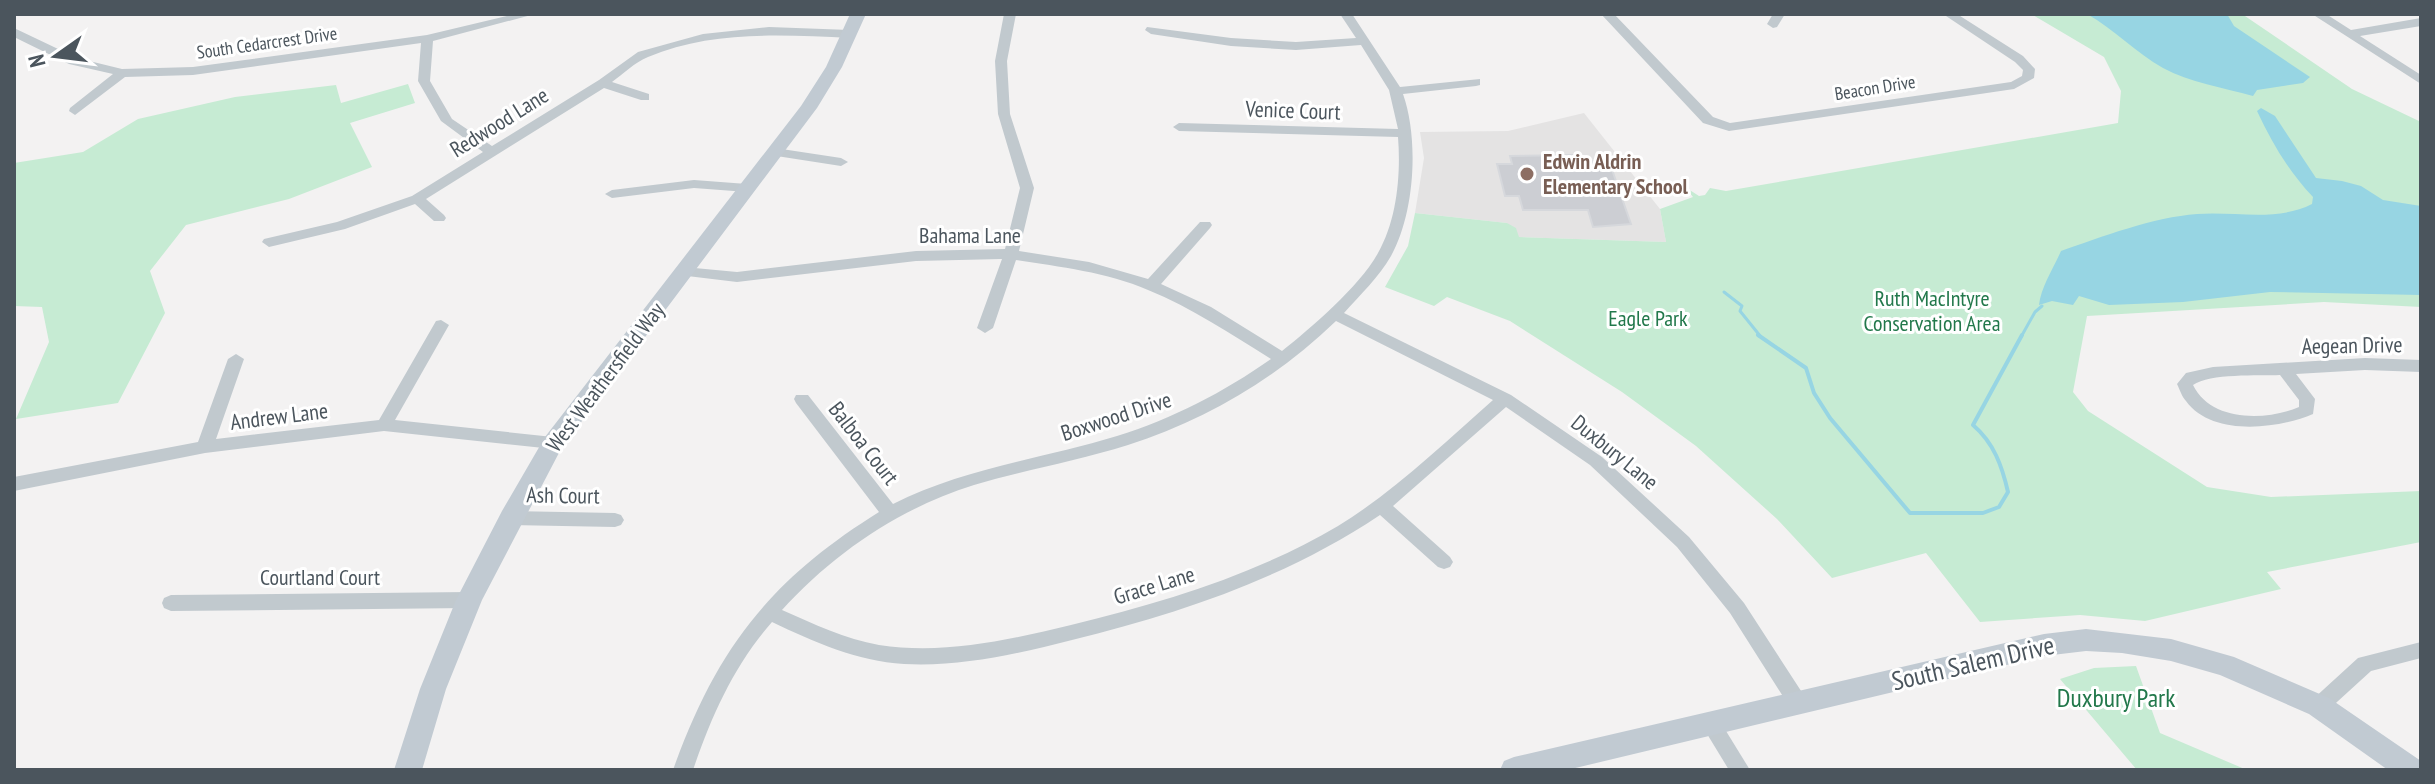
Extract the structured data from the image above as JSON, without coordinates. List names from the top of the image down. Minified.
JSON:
{"streets":{"street":["South Cedarcrest Drive","Beacon Drive","Venice Court","Redwood Lane","Bahama Lane","Aegean Drive","West Weathersfield Way","Andrew Lane","Boxwood Drive","Balboa Court","Duxbury Lane","Ash Court","Courtland Court","Grace Lane","South Salem Drive"]},"crossings":[["Venice Court","Boxwood Drive"],["Redwood Lane","West Weathersfield Way"],["Bahama Lane","West Weathersfield Way"],["Bahama Lane","Boxwood Drive"],["West Weathersfield Way","Andrew Lane"],["West Weathersfield Way","Ash Court"],["West Weathersfield Way","Courtland Court"],["Boxwood Drive","Balboa Court"],["Boxwood Drive","Duxbury Lane"],["Boxwood Drive","Grace Lane"],["Duxbury Lane","Grace Lane"],["Duxbury Lane","South Salem Drive"]],"parks":["Ruth MacIntyre Conservation Area","Eagle Park","Duxbury Park"],"places":["Edwin Aldrin Elementary School"],"north":"left"}
